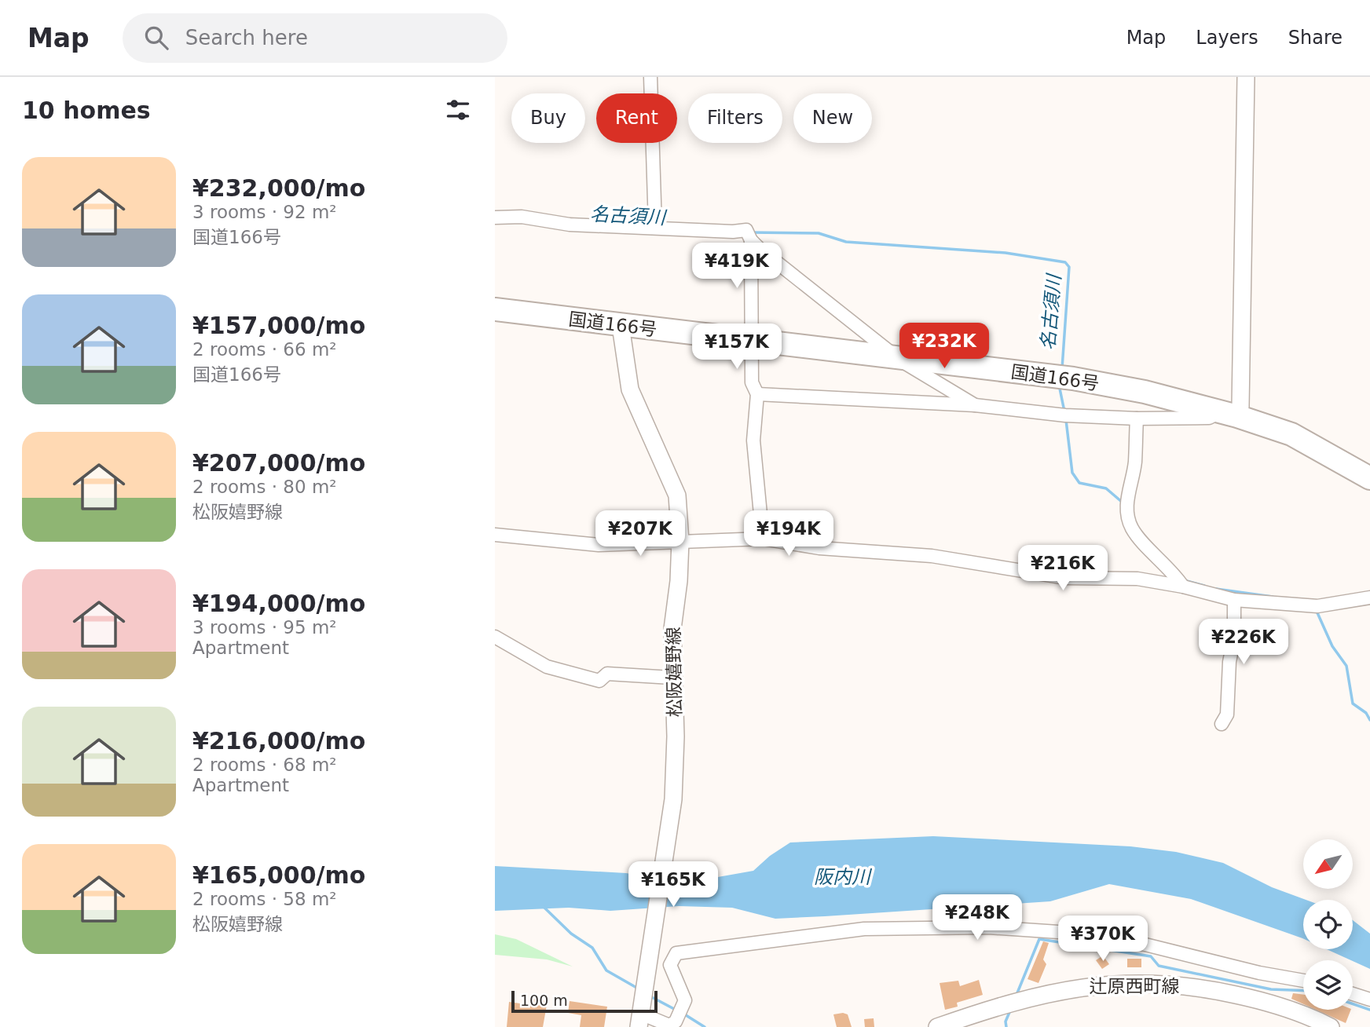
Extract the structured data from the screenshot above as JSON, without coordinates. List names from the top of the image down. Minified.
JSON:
{"streets":{"highway":["国道166号"],"main road":["松阪嬉野線","辻原西町線"]},"crossings":[["国道166号","松阪嬉野線"]],"water":["名古須川","阪内川"],"scale_bar":"100 m","north":"bottom left","page":{"header":"Map","search":"Search here","nav":["Map","Layers","Share"],"heading":"10 homes","chip":["Buy","Rent","Filters","New"],"list":[{"name":"¥232,000/mo","note":"3 rooms · 92 m² · 国道166号"},{"name":"¥157,000/mo","note":"2 rooms · 66 m² · 国道166号"},{"name":"¥207,000/mo","note":"2 rooms · 80 m² · 松阪嬉野線"},{"name":"¥194,000/mo","note":"3 rooms · 95 m² · Apartment"},{"name":"¥216,000/mo","note":"2 rooms · 68 m² · Apartment"},{"name":"¥165,000/mo","note":"2 rooms · 58 m² · 松阪嬉野線"}],"price":["¥419K","¥232K","¥157K","¥207K","¥194K","¥216K","¥226K","¥165K","¥248K","¥370K"],"scale":"100 m"}}
